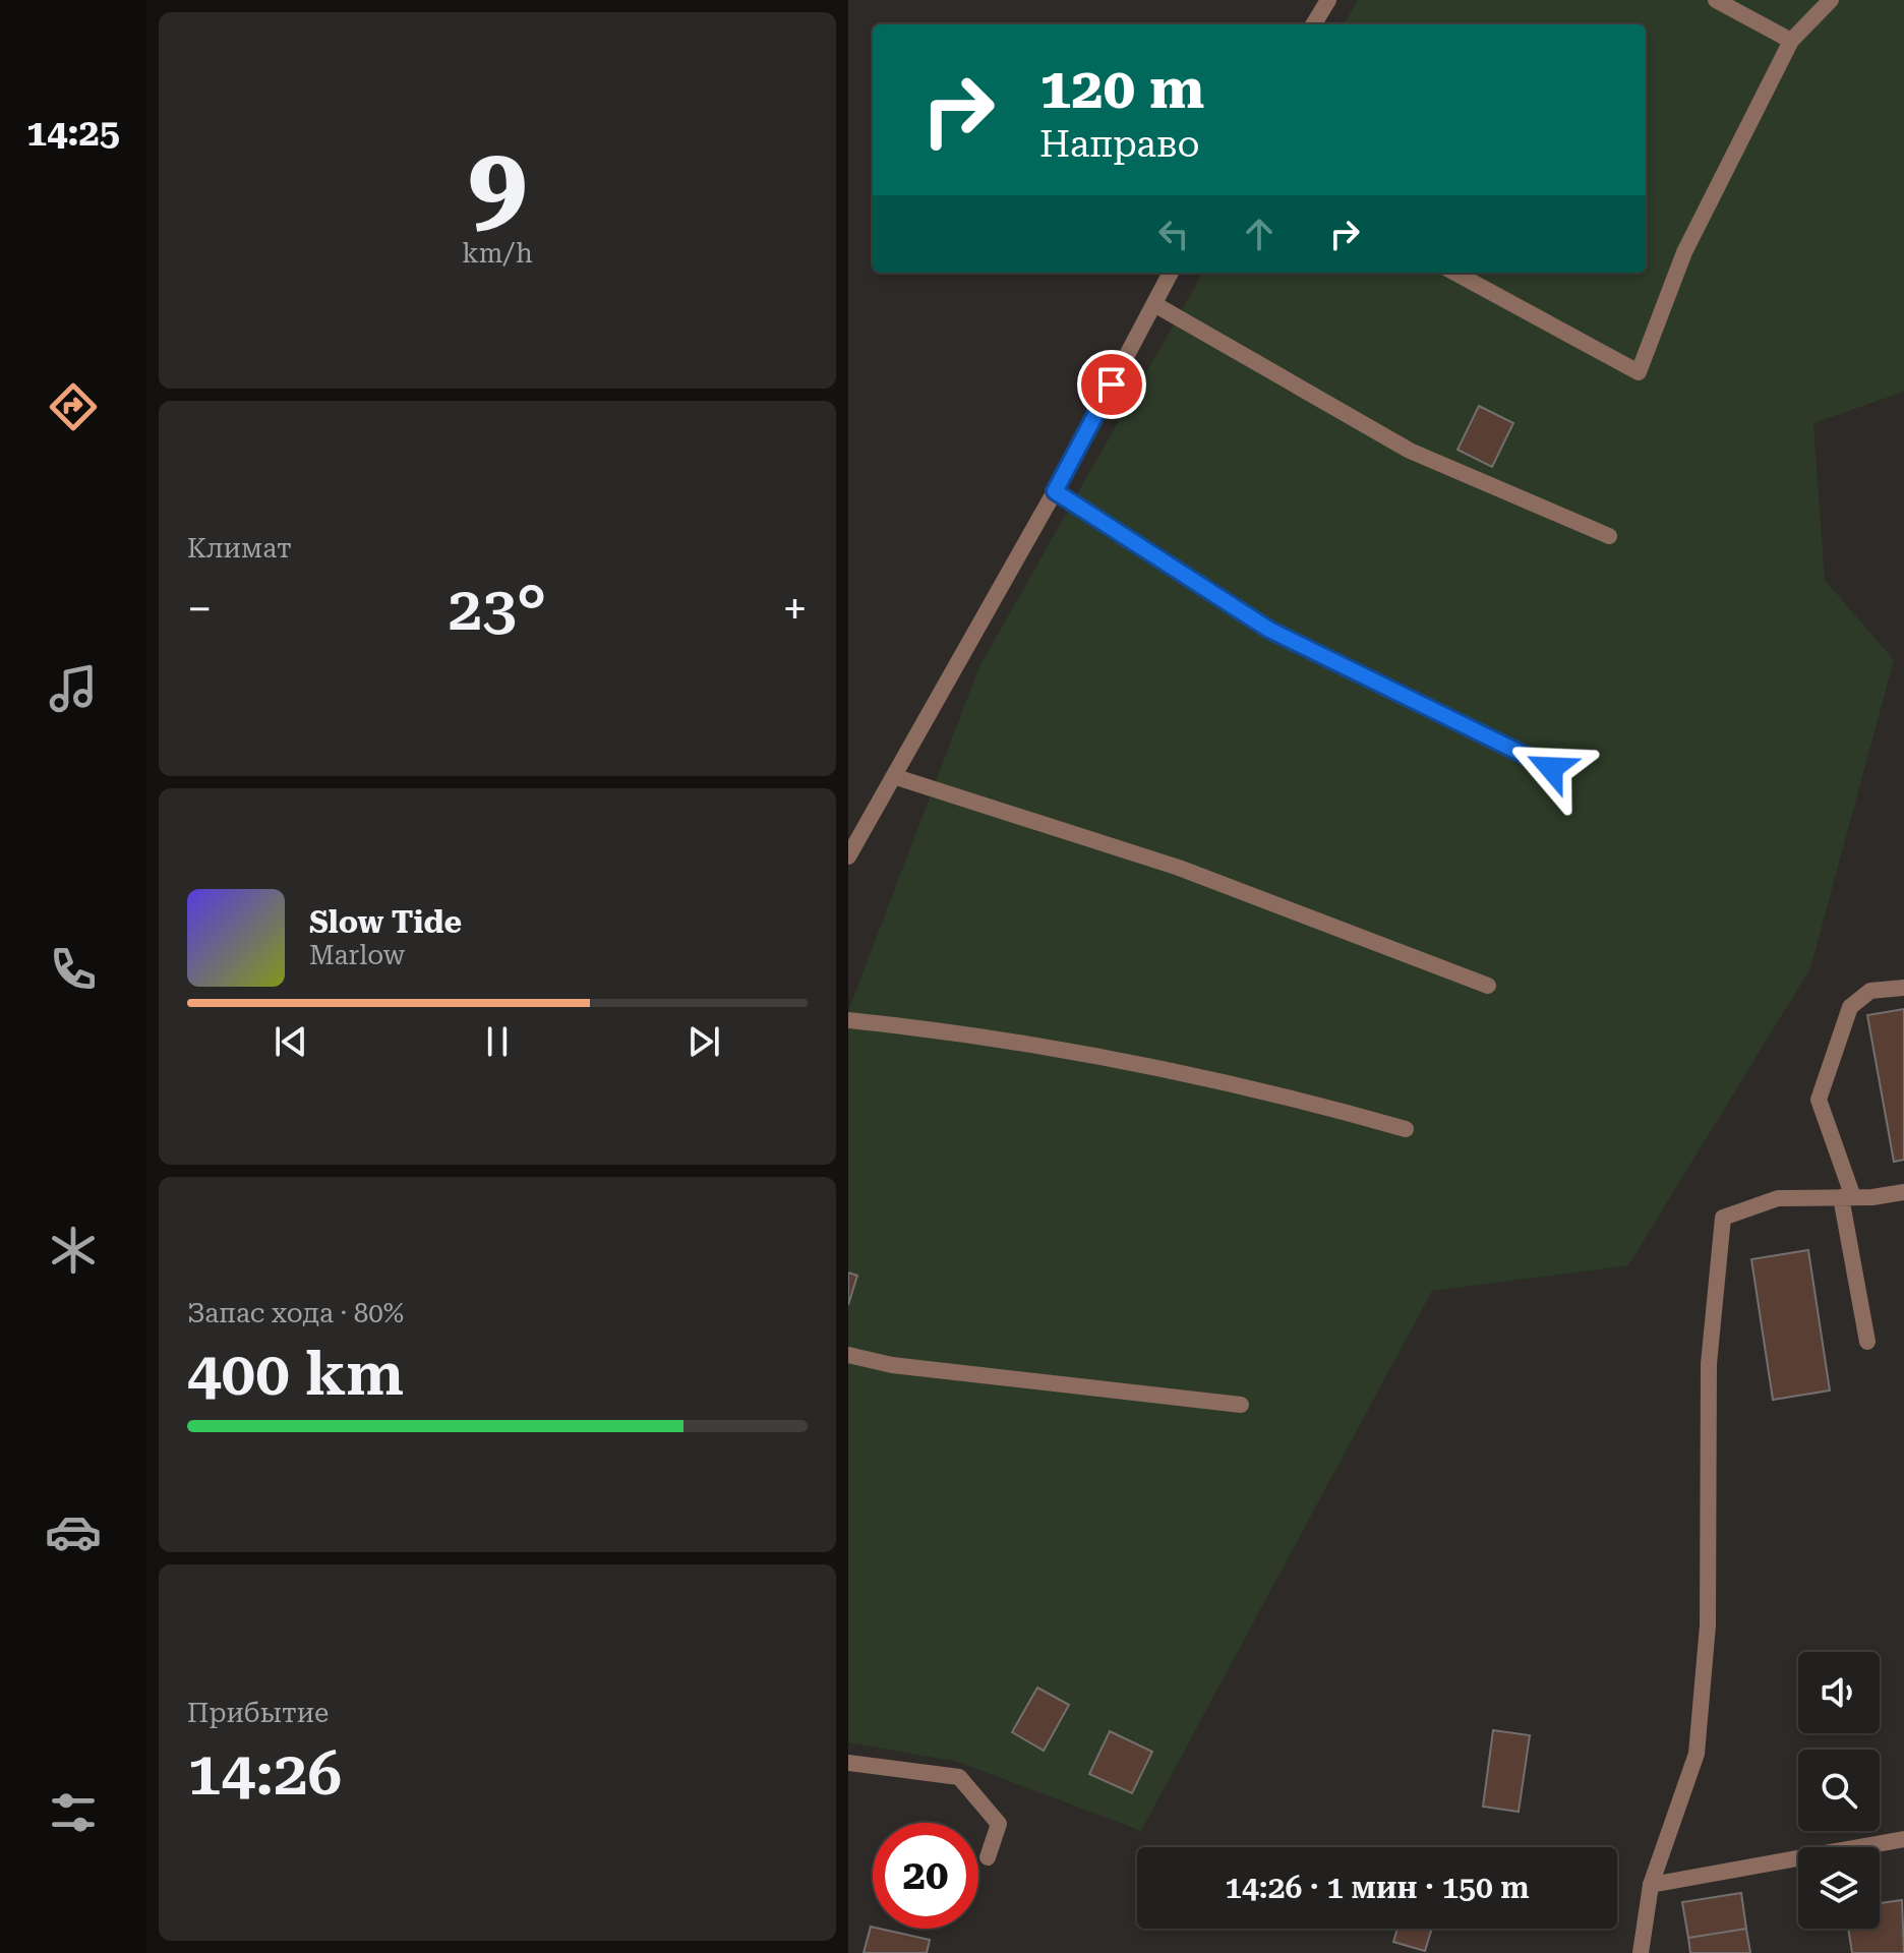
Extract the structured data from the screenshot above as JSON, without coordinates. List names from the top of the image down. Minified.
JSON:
{"page":{"tabs":"14:25","tile":[["9","km/h"],"Климат",["Запас хода · 80%","400 km"],["Прибытие","14:26"]],"turn":["120 m","Направо"],"heat":["−","23°","+"],"song":["Slow Tide","Marlow"],"limit":"20","trip":"14:26 · 1 мин · 150 m"}}
